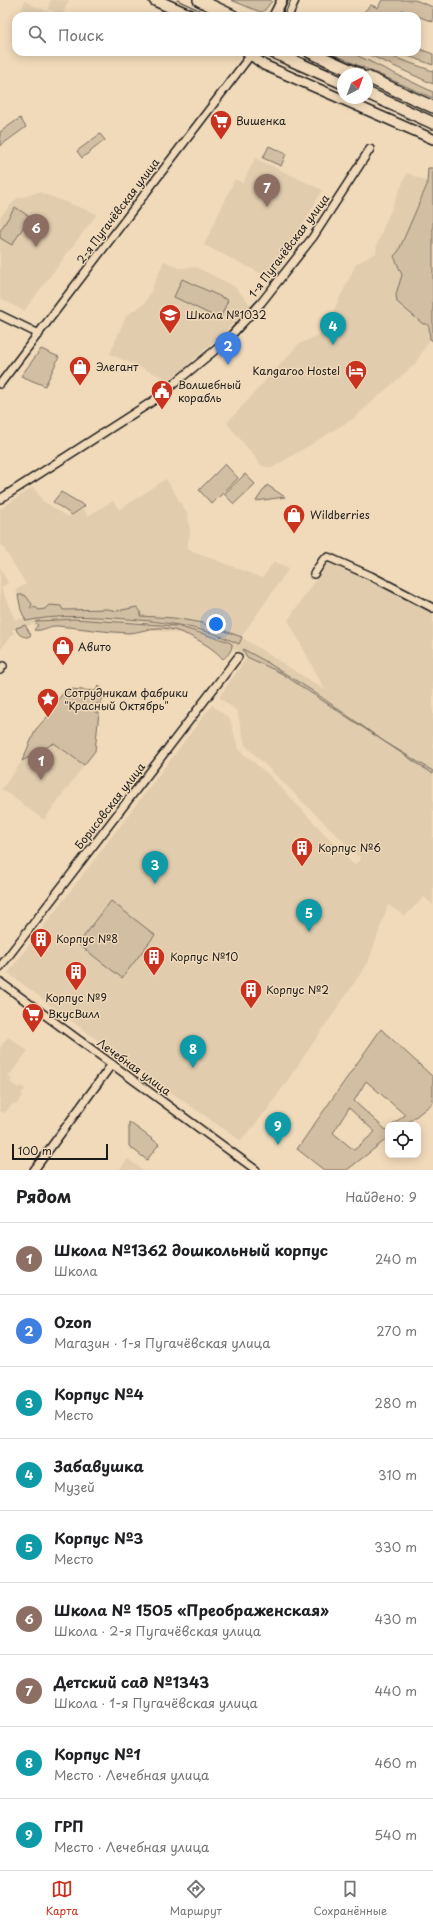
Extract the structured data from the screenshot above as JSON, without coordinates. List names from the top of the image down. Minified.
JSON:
{"streets":{"street":["2-я Пугачёвская улица","1-я Пугачёвская улица","Борисовская улица","Лечебная улица"]},"places":{"supermarket":["Вишенка","ВкусВилл"],"school or university":["Школа №1032"],"shop":["Элегант","Wildberries","Авито"],"hotel":["Kangaroo Hostel"],"public building":["Волшебный корабль"],"place":["Сотрудникам фабрики \"Красный Октябрь\""],"building":["Корпус №6","Корпус №8","Корпус №10","Корпус №9","Корпус №2"]},"scale_bar":"100 m","north":"top right","page":{"search":"Поиск","pins":["7","6","4","2","1","3","5","8","9"],"scale":"100 m","heading":["Рядом","Найдено: 9"],"list":[{"mark":"1","name":"Школа №1362 дошкольный корпус","note":"Школа","value":"240 m"},{"mark":"2","name":"Ozon","note":"Магазин · 1-я Пугачёвская улица","value":"270 m"},{"mark":"3","name":"Корпус №4","note":"Место","value":"280 m"},{"mark":"4","name":"Забавушка","note":"Музей","value":"310 m"},{"mark":"5","name":"Корпус №3","note":"Место","value":"330 m"},{"mark":"6","name":"Школа № 1505 «Преображенская»","note":"Школа · 2-я Пугачёвская улица","value":"430 m"},{"mark":"7","name":"Детский сад №1343","note":"Школа · 1-я Пугачёвская улица","value":"440 m"},{"mark":"8","name":"Корпус №1","note":"Место · Лечебная улица","value":"460 m"},{"mark":"9","name":"ГРП","note":"Место · Лечебная улица","value":"540 m"}],"nav":["Карта","Маршрут","Сохранённые"]}}
